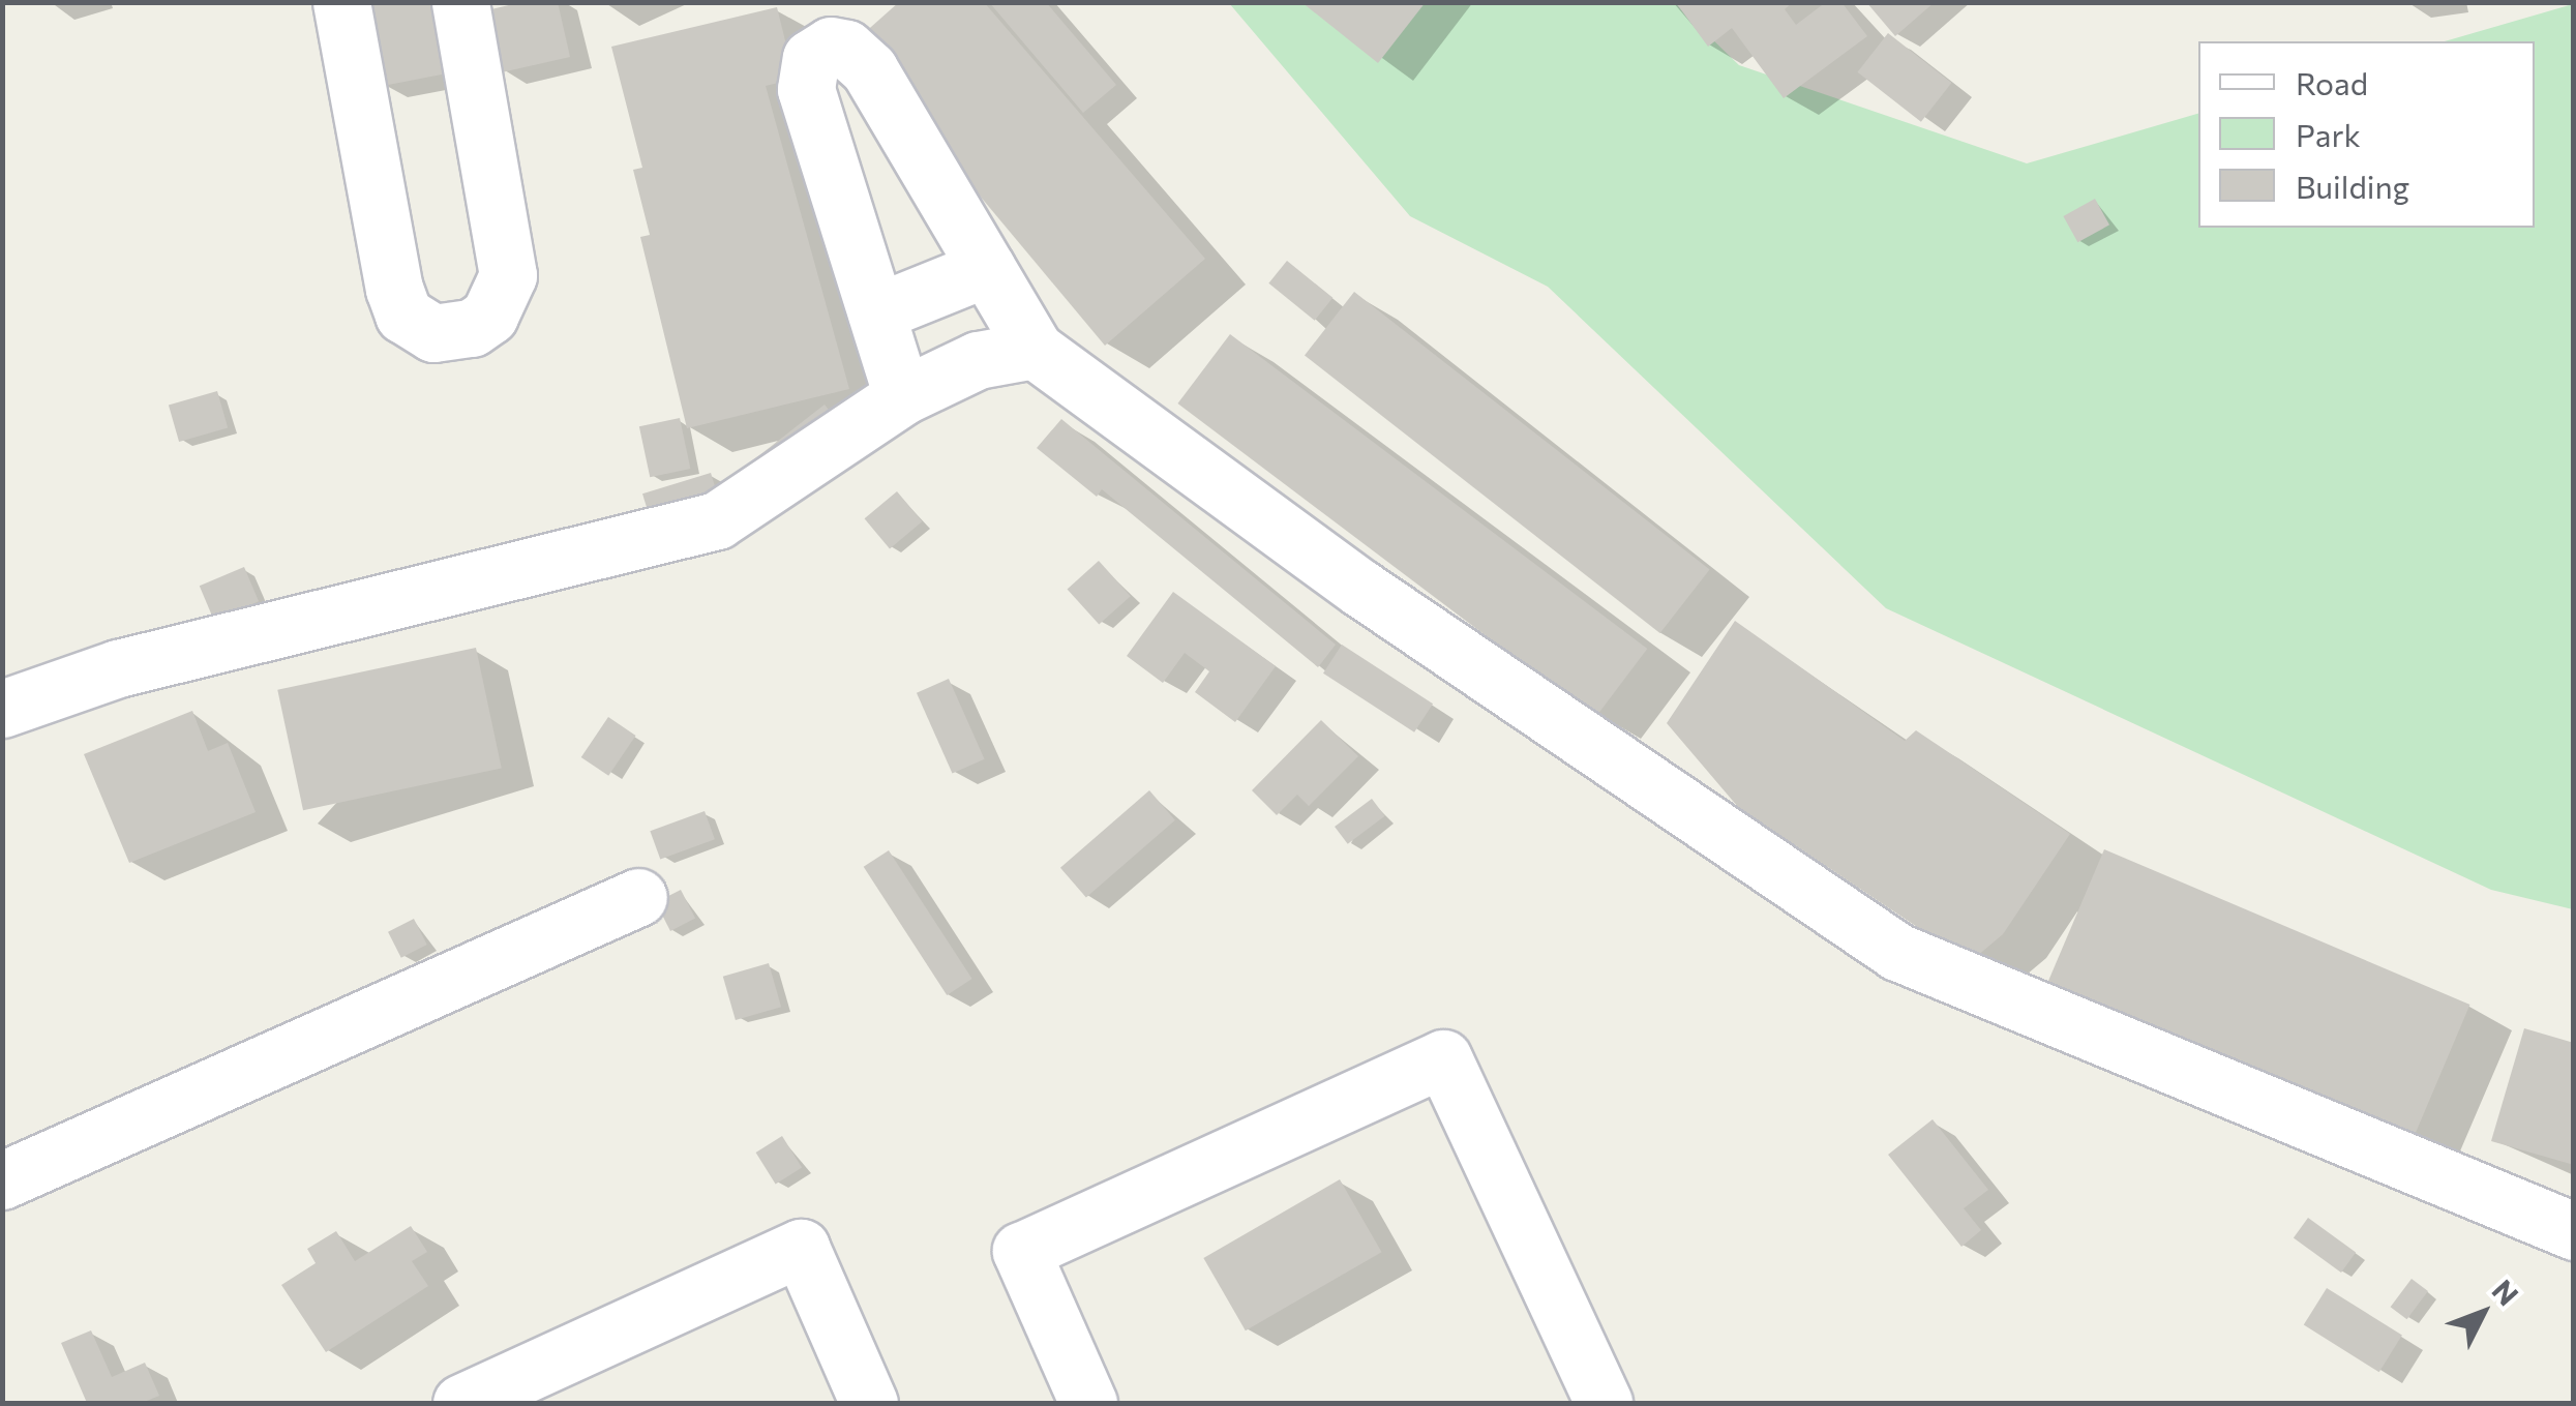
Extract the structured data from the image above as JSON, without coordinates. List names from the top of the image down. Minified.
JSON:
{"legend":["Road","Park","Building"],"north":"top right"}
